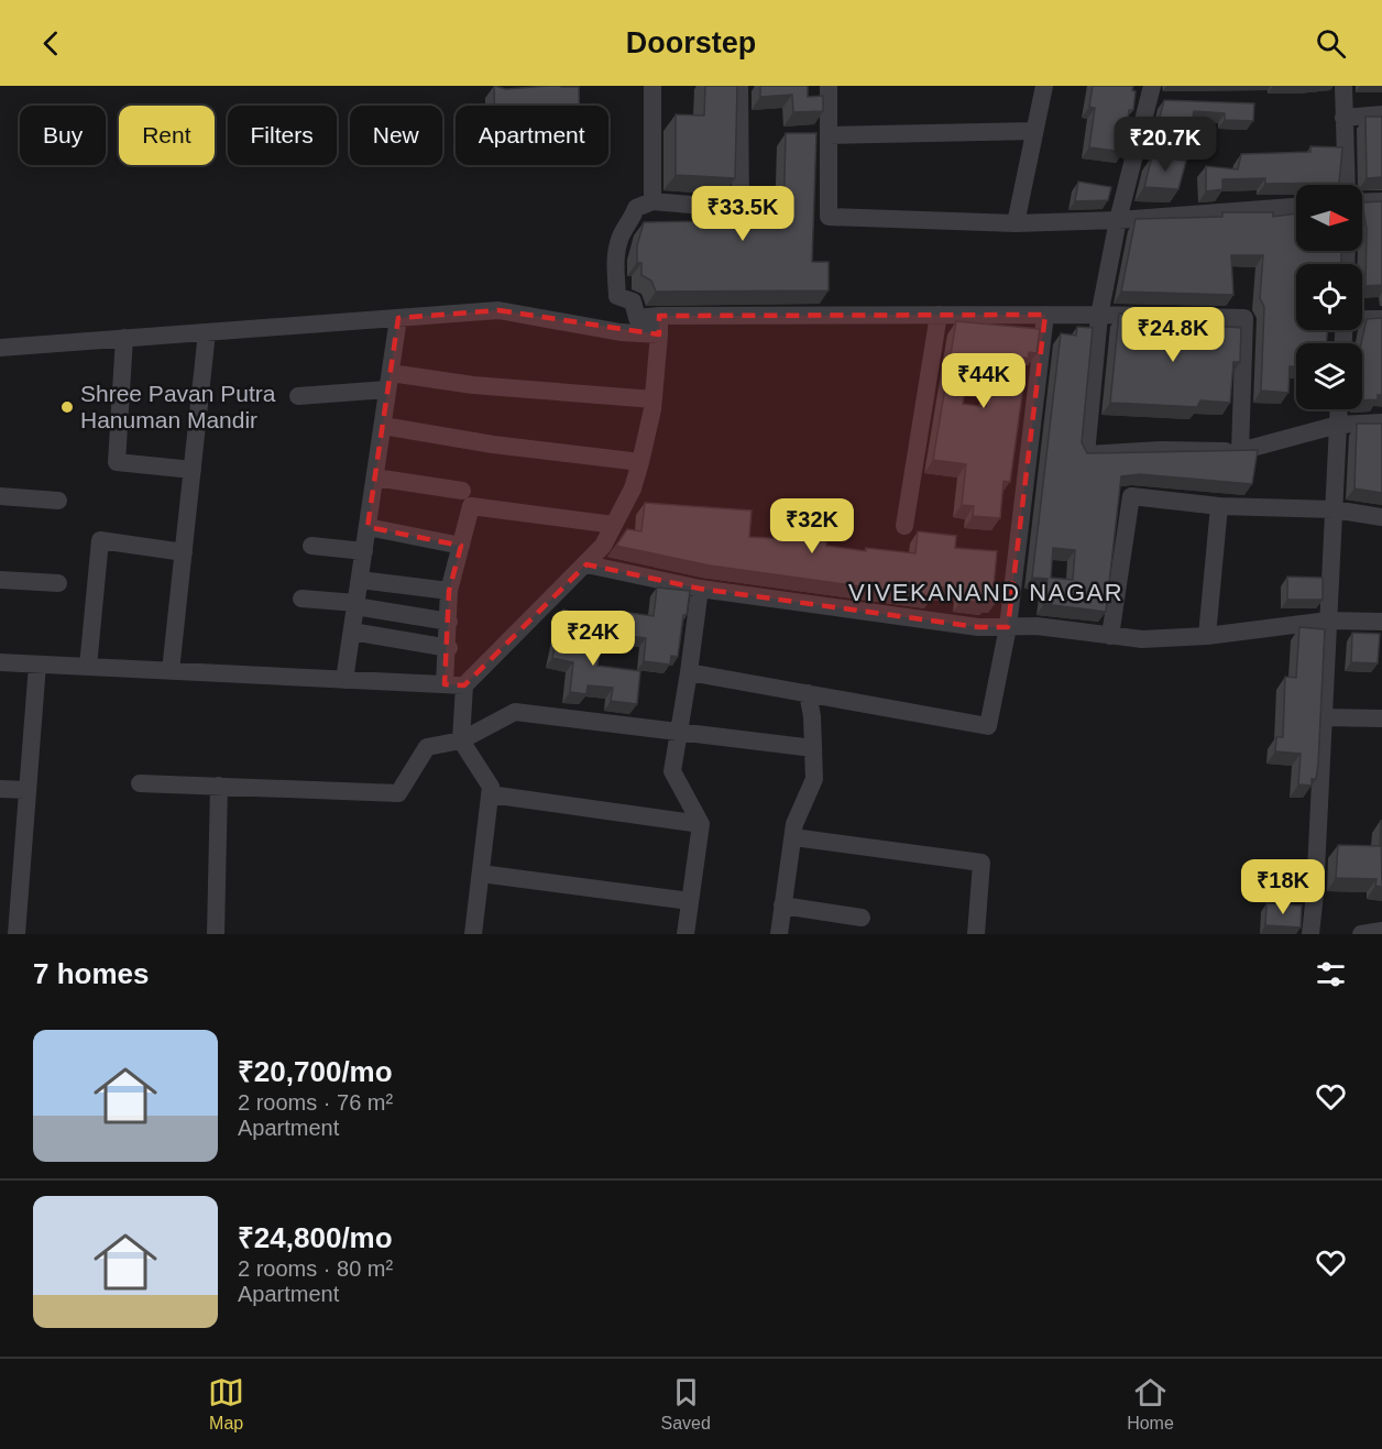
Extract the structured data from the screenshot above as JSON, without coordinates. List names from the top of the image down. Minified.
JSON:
{"districts":["VIVEKANAND NAGAR"],"places":["Shree Pavan Putra Hanuman Mandir"],"north":"right","page":{"header":"Doorstep","chip":["Buy","Rent","Filters","New","Apartment"],"price":["₹20.7K","₹33.5K","₹24.8K","₹44K","₹32K","₹24K","₹18K"],"heading":"7 homes","list":[{"name":"₹20,700/mo","note":"2 rooms · 76 m² · Apartment"},{"name":"₹24,800/mo","note":"2 rooms · 80 m² · Apartment"}],"tabs":["Map","Saved","Home"]}}
